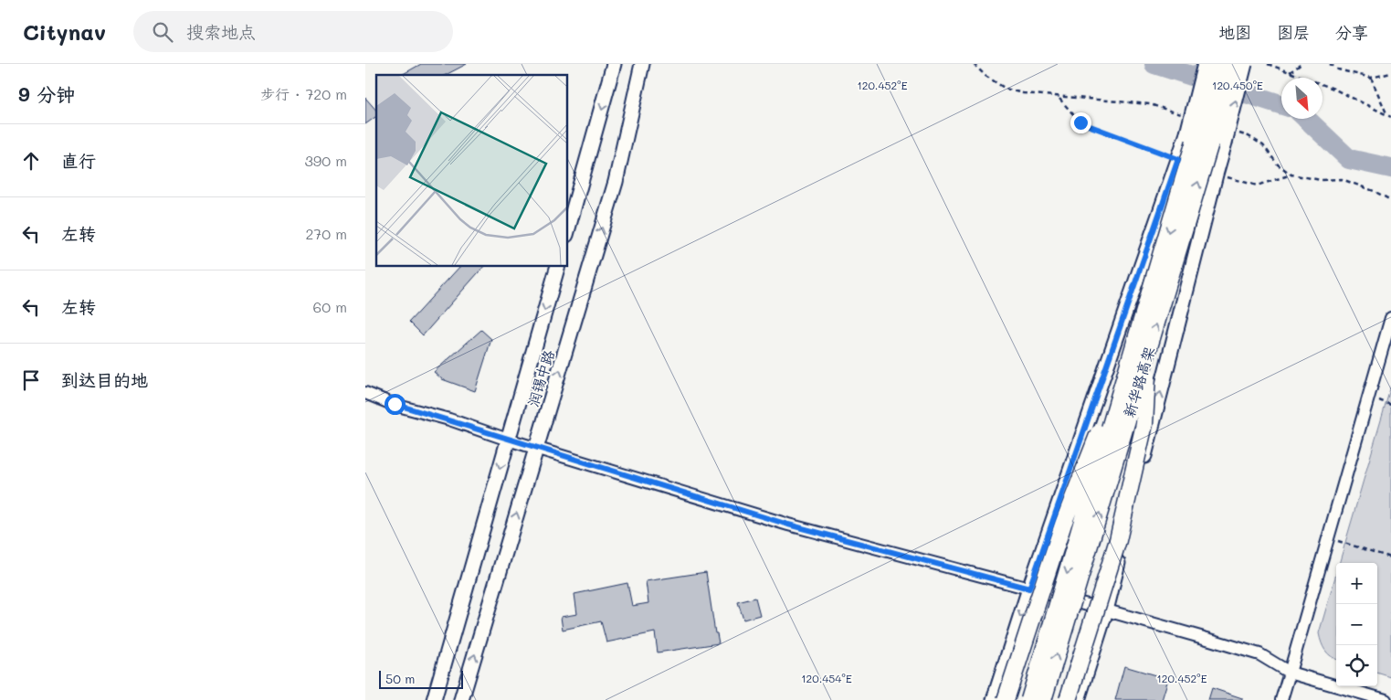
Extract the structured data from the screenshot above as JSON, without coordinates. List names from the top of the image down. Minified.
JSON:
{"streets":{"highway":["新华路高架"],"main road":["润锡中路"]},"scale_bar":"50 m","north":"bottom right","page":{"header":"Citynav","search":"搜索地点","nav":["地图","图层","分享"],"heading":["9 分钟","步行 · 720 m"],"list":[["直行","390 m"],["左转","270 m"],["左转","60 m"],"到达目的地"],"map_buttons":["+","−"],"scale":"50 m"},"coordinates":["120.452°E","120.450°E","120.454°E"]}
